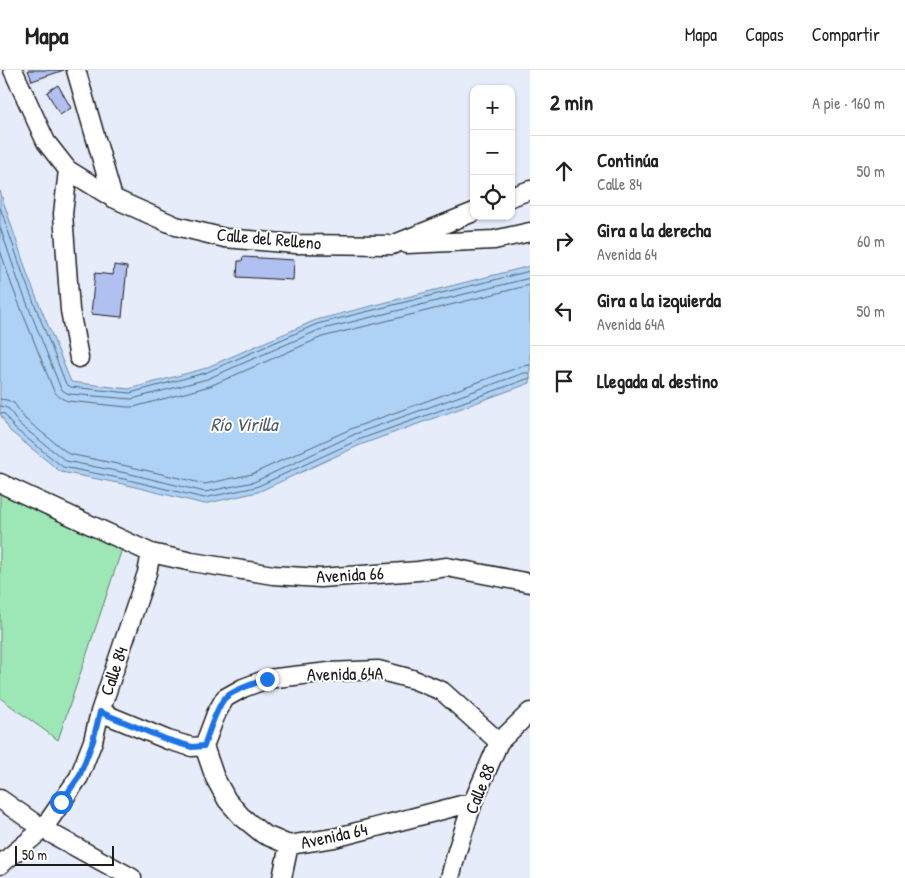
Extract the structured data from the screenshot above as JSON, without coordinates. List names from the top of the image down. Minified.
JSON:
{"streets":{"street":["Calle del Relleno","Avenida 66","Calle 84","Avenida 64A","Calle 88","Avenida 64"]},"crossings":[["Avenida 66","Calle 84"],["Avenida 64A","Calle 88"],["Avenida 64A","Avenida 64"],["Calle 88","Avenida 64"]],"water":["Río Virilla"],"scale_bar":"50 m","page":{"header":"Mapa","nav":["Mapa","Capas","Compartir"],"heading":["2 min","A pie · 160 m"],"map_buttons":["+","−"],"list":[["Continúa","Calle 84","50 m"],["Gira a la derecha","Avenida 64","60 m"],["Gira a la izquierda","Avenida 64A","50 m"],"Llegada al destino"],"scale":"50 m"}}
